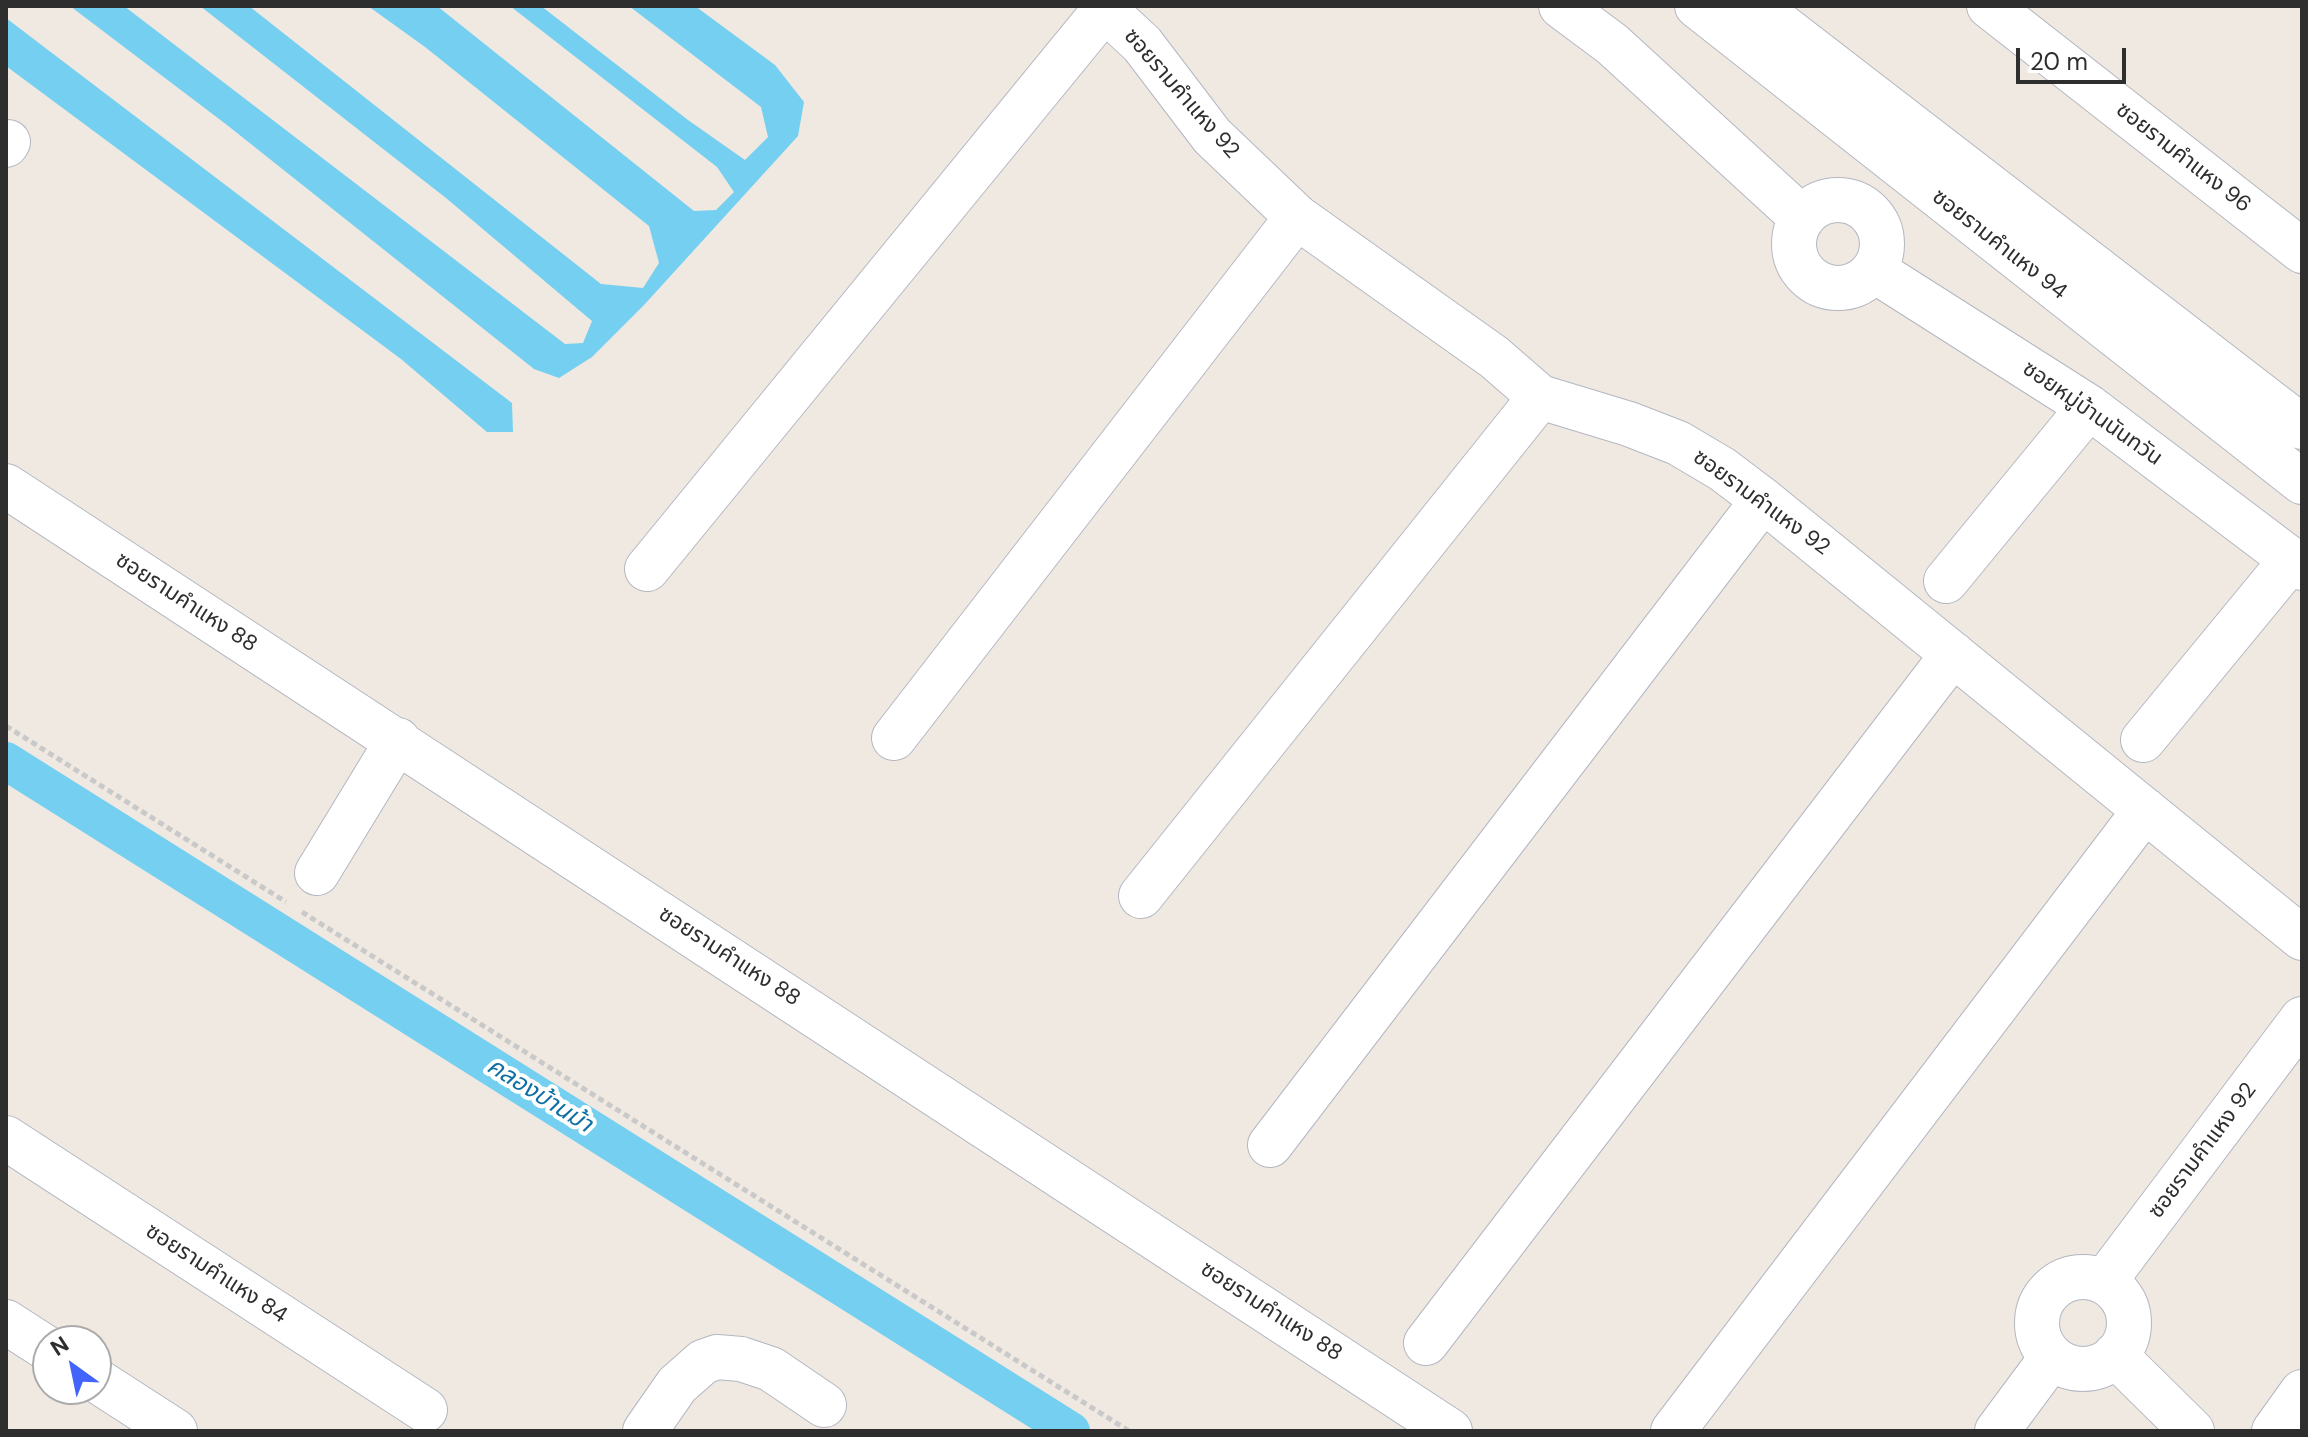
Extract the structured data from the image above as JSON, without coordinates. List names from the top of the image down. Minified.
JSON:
{"streets":{"street":["ซอยรามคําแหง 92","ซอยรามคําแหง 96","ซอยรามคําแหง 94","ซอยหมู่บ้านนันทวัน","ซอยรามคำแหง 88","ซอยรามคำแหง 84"]},"water":["คลองบ้านม้า"],"scale_bar":"20 m","north":"top left"}
